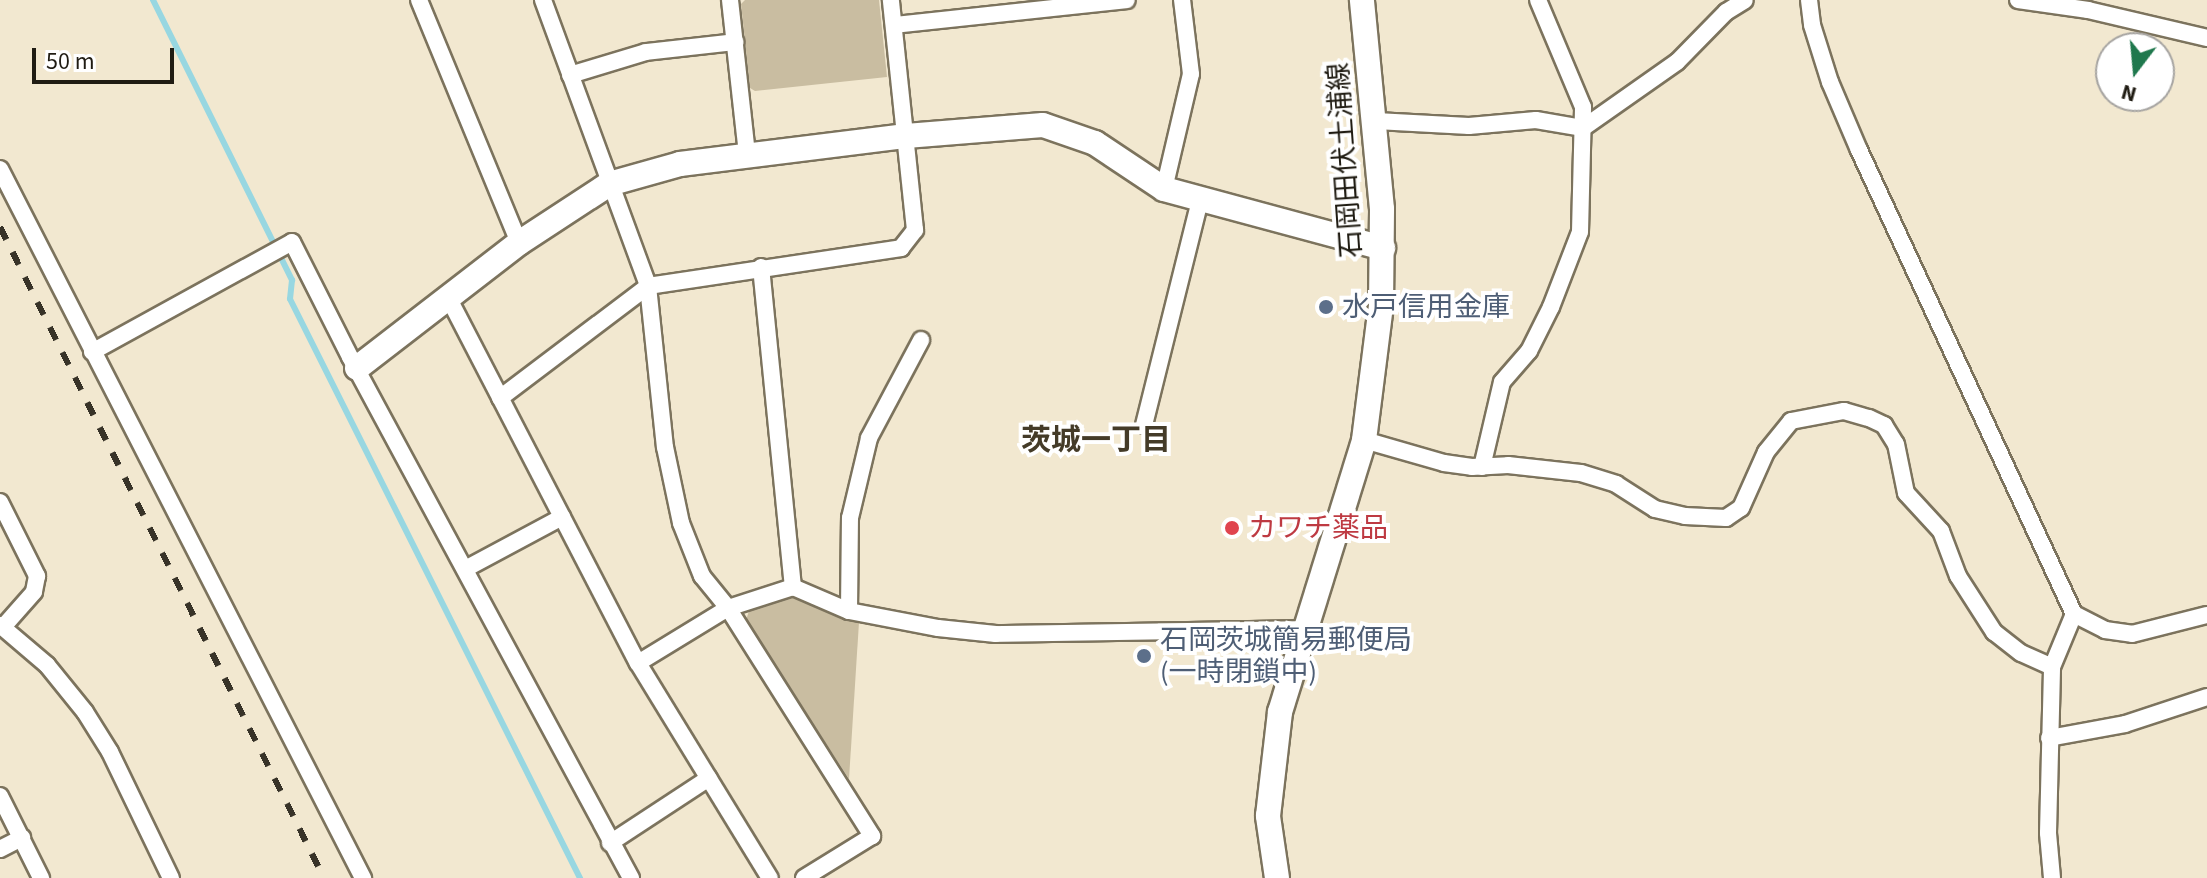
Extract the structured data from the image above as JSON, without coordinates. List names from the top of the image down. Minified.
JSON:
{"streets":{"street":["石岡田伏土浦線"]},"districts":["茨城一丁目"],"places":["水戸信用金庫","カワチ薬品","石岡茨城簡易郵便局 (一時閉鎖中)"],"scale_bar":"50 m","north":"bottom"}
